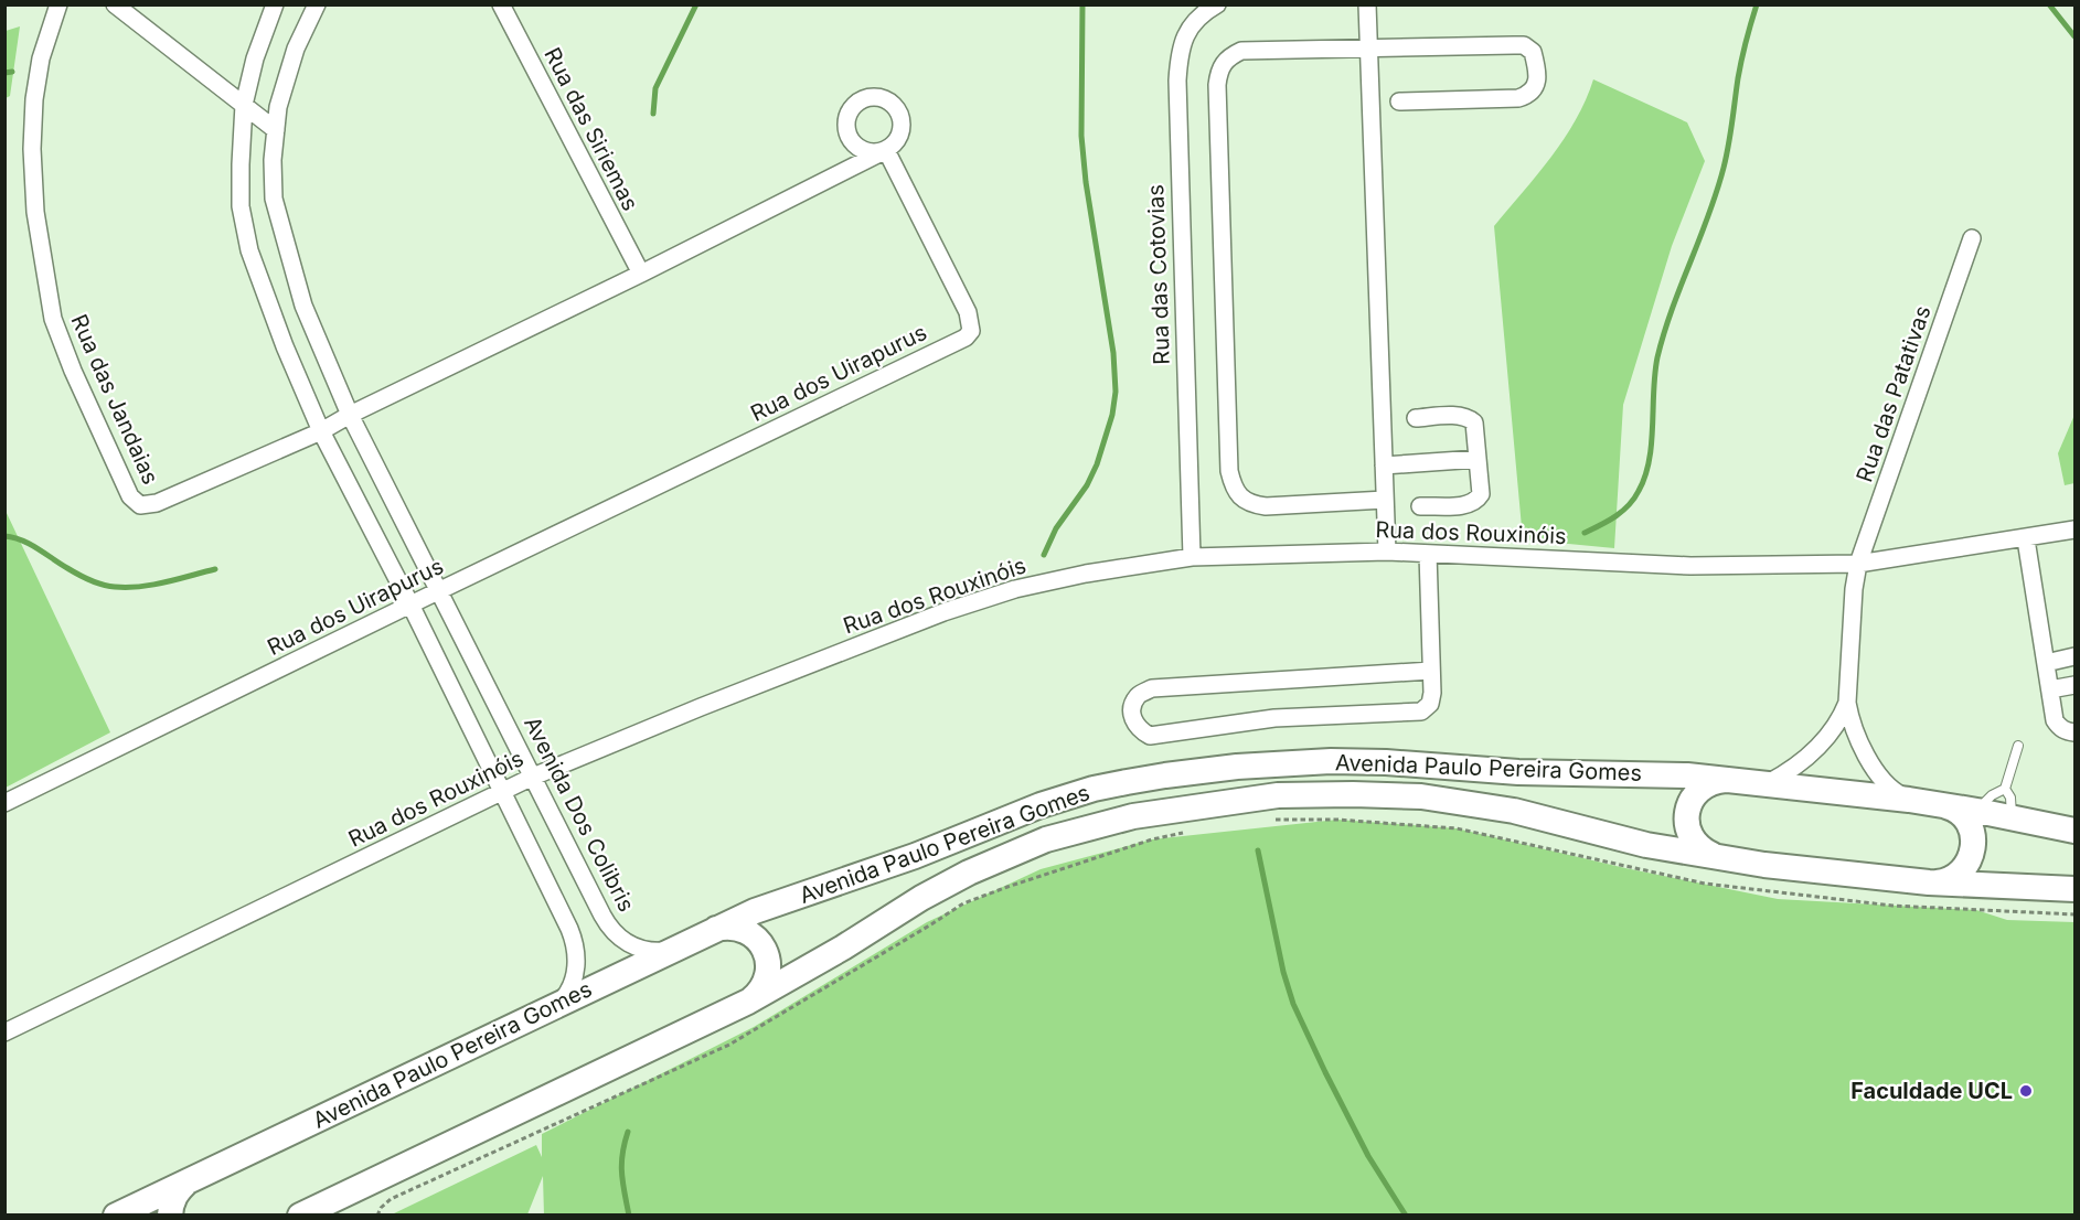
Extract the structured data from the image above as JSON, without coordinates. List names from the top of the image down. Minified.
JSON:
{"streets":{"main road":["Avenida Paulo Pereira Gomes"],"street":["Rua das Siriemas","Rua das Cotovias","Rua dos Uirapurus","Rua das Patativas","Rua das Jandaias","Rua dos Rouxinóis","Avenida Dos Colibris"]},"crossings":[["Rua das Siriemas","Rua dos Uirapurus"],["Rua das Cotovias","Rua dos Rouxinóis"],["Rua dos Uirapurus","Rua das Jandaias"],["Rua dos Uirapurus","Avenida Dos Colibris"],["Rua das Patativas","Rua dos Rouxinóis"],["Rua das Jandaias","Avenida Dos Colibris"],["Rua dos Rouxinóis","Avenida Dos Colibris"],["Avenida Paulo Pereira Gomes","Avenida Dos Colibris"]],"places":["Faculdade UCL"]}
